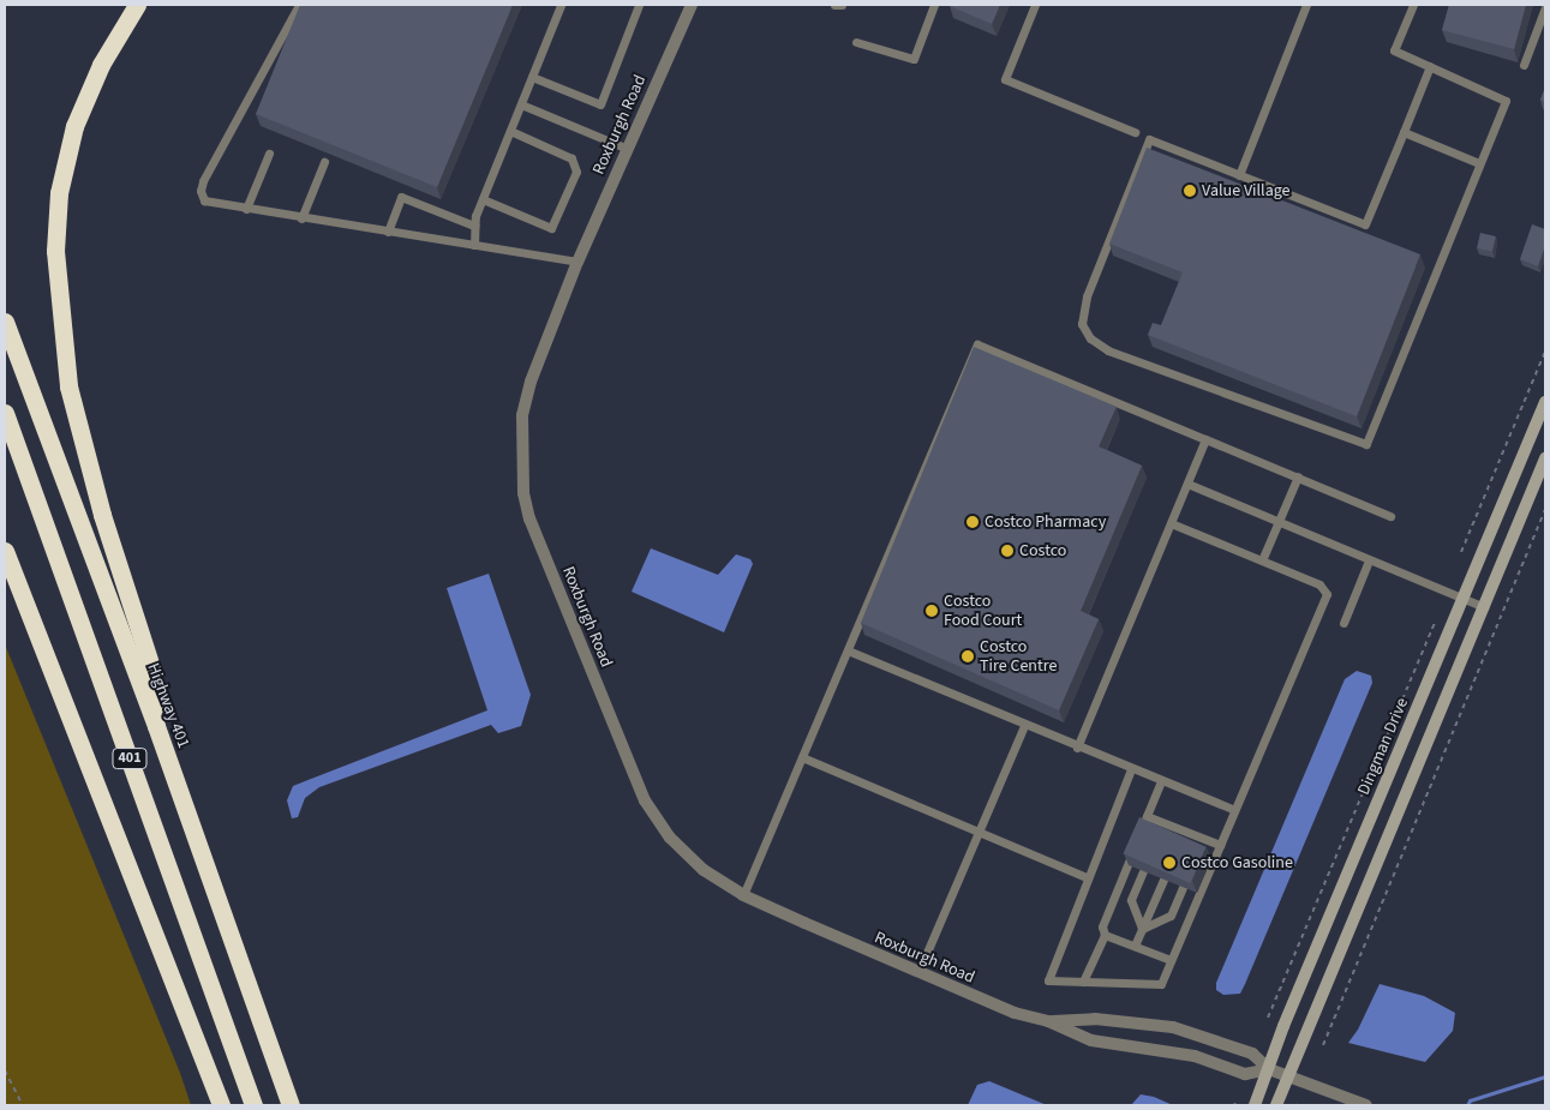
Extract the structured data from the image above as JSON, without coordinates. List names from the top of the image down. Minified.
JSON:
{"streets":{"highway":["Highway 401","401"],"main road":["Dingman Drive"],"street":["Roxburgh Road"]},"crossings":[["Roxburgh Road","Dingman Drive"]],"places":["Value Village","Costco Pharmacy","Costco","Costco Food Court","Costco Tire Centre","Costco Gasoline"]}
